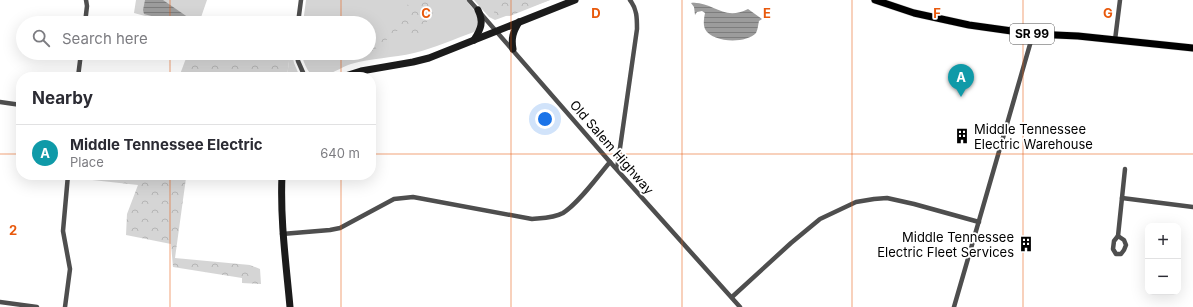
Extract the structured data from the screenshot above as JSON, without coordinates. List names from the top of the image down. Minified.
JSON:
{"streets":{"main road":["SR 99"],"street":["Old Salem Highway"]},"places":{"building":["Middle Tennessee Electric Warehouse","Middle Tennessee Electric Fleet Services"]},"page":{"search":"Search here","pins":"A","heading":"Nearby","list":[{"mark":"A","name":"Middle Tennessee Electric","note":"Place","value":"640 m"}],"map_buttons":["+","−"]},"grid":{"columns":["C","D","E","F","G"],"rows":["2"]}}
